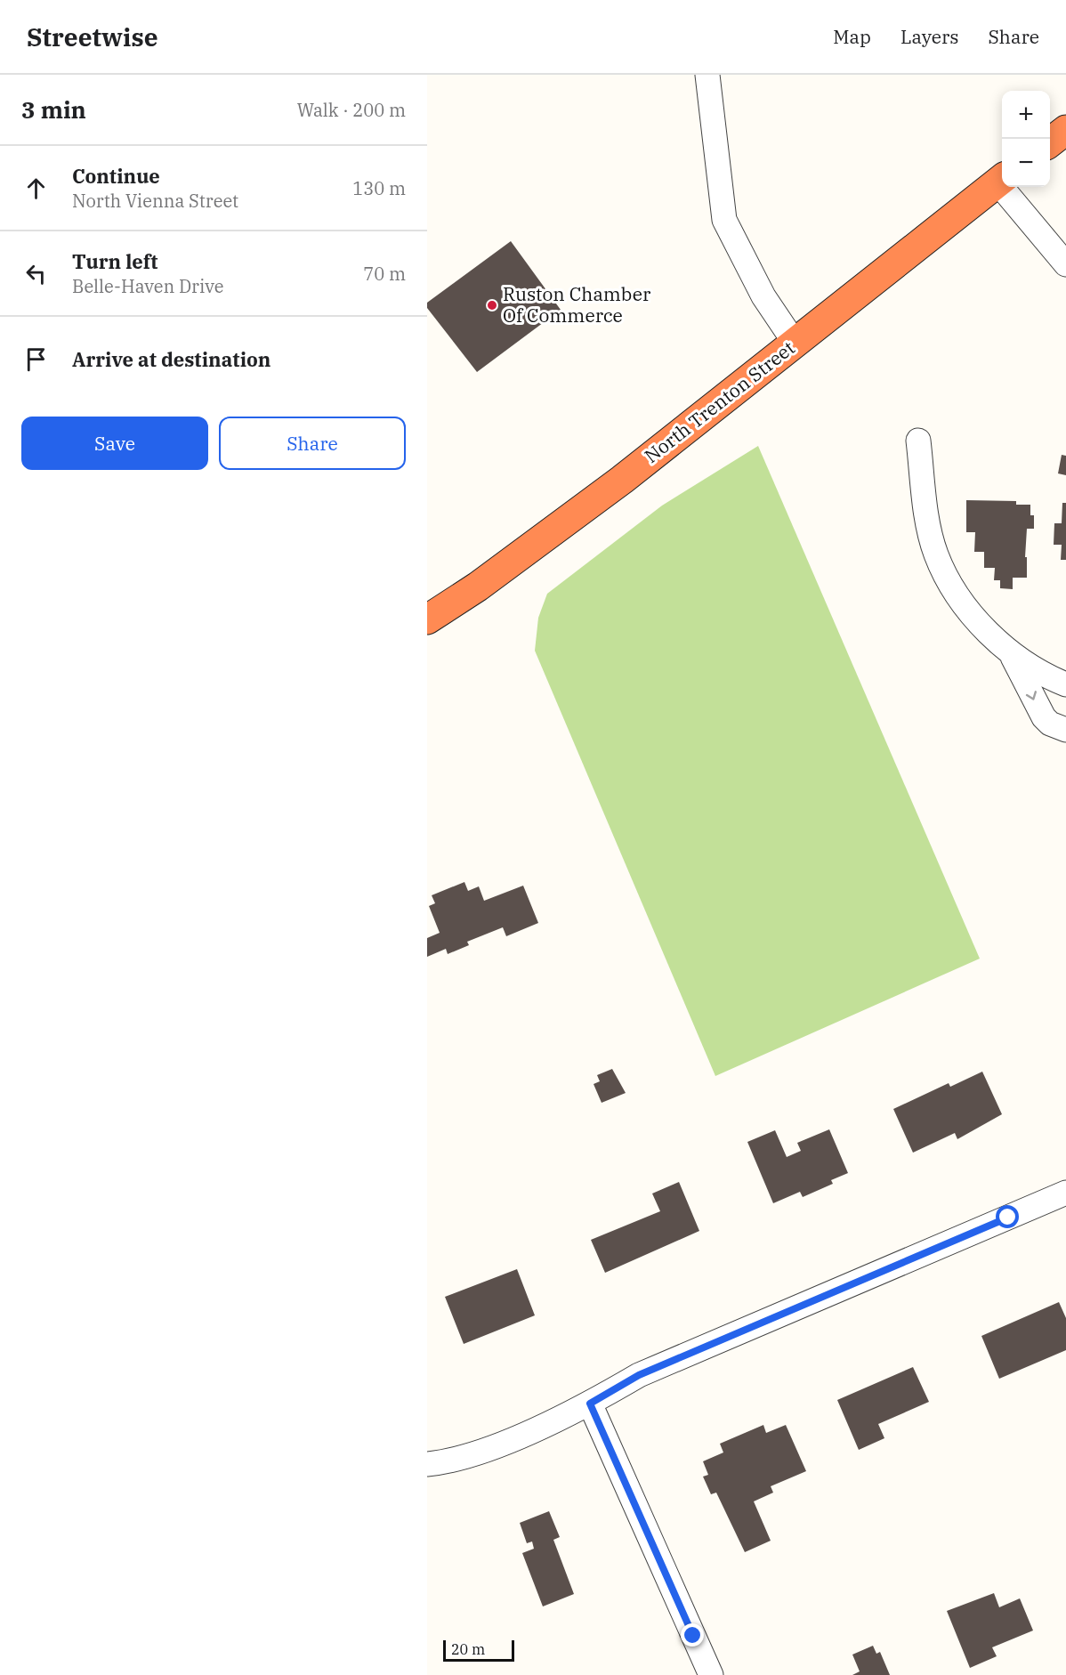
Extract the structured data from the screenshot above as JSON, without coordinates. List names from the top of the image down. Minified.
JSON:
{"streets":{"highway":["North Trenton Street"]},"places":["Ruston Chamber Of Commerce"],"scale_bar":"20 m","page":{"header":"Streetwise","nav":["Map","Layers","Share"],"heading":["3 min","Walk · 200 m"],"map_buttons":["+","−"],"list":[["Continue","North Vienna Street","130 m"],["Turn left","Belle-Haven Drive","70 m"],"Arrive at destination"],"buttons":["Save","Share"],"scale":"20 m"}}
